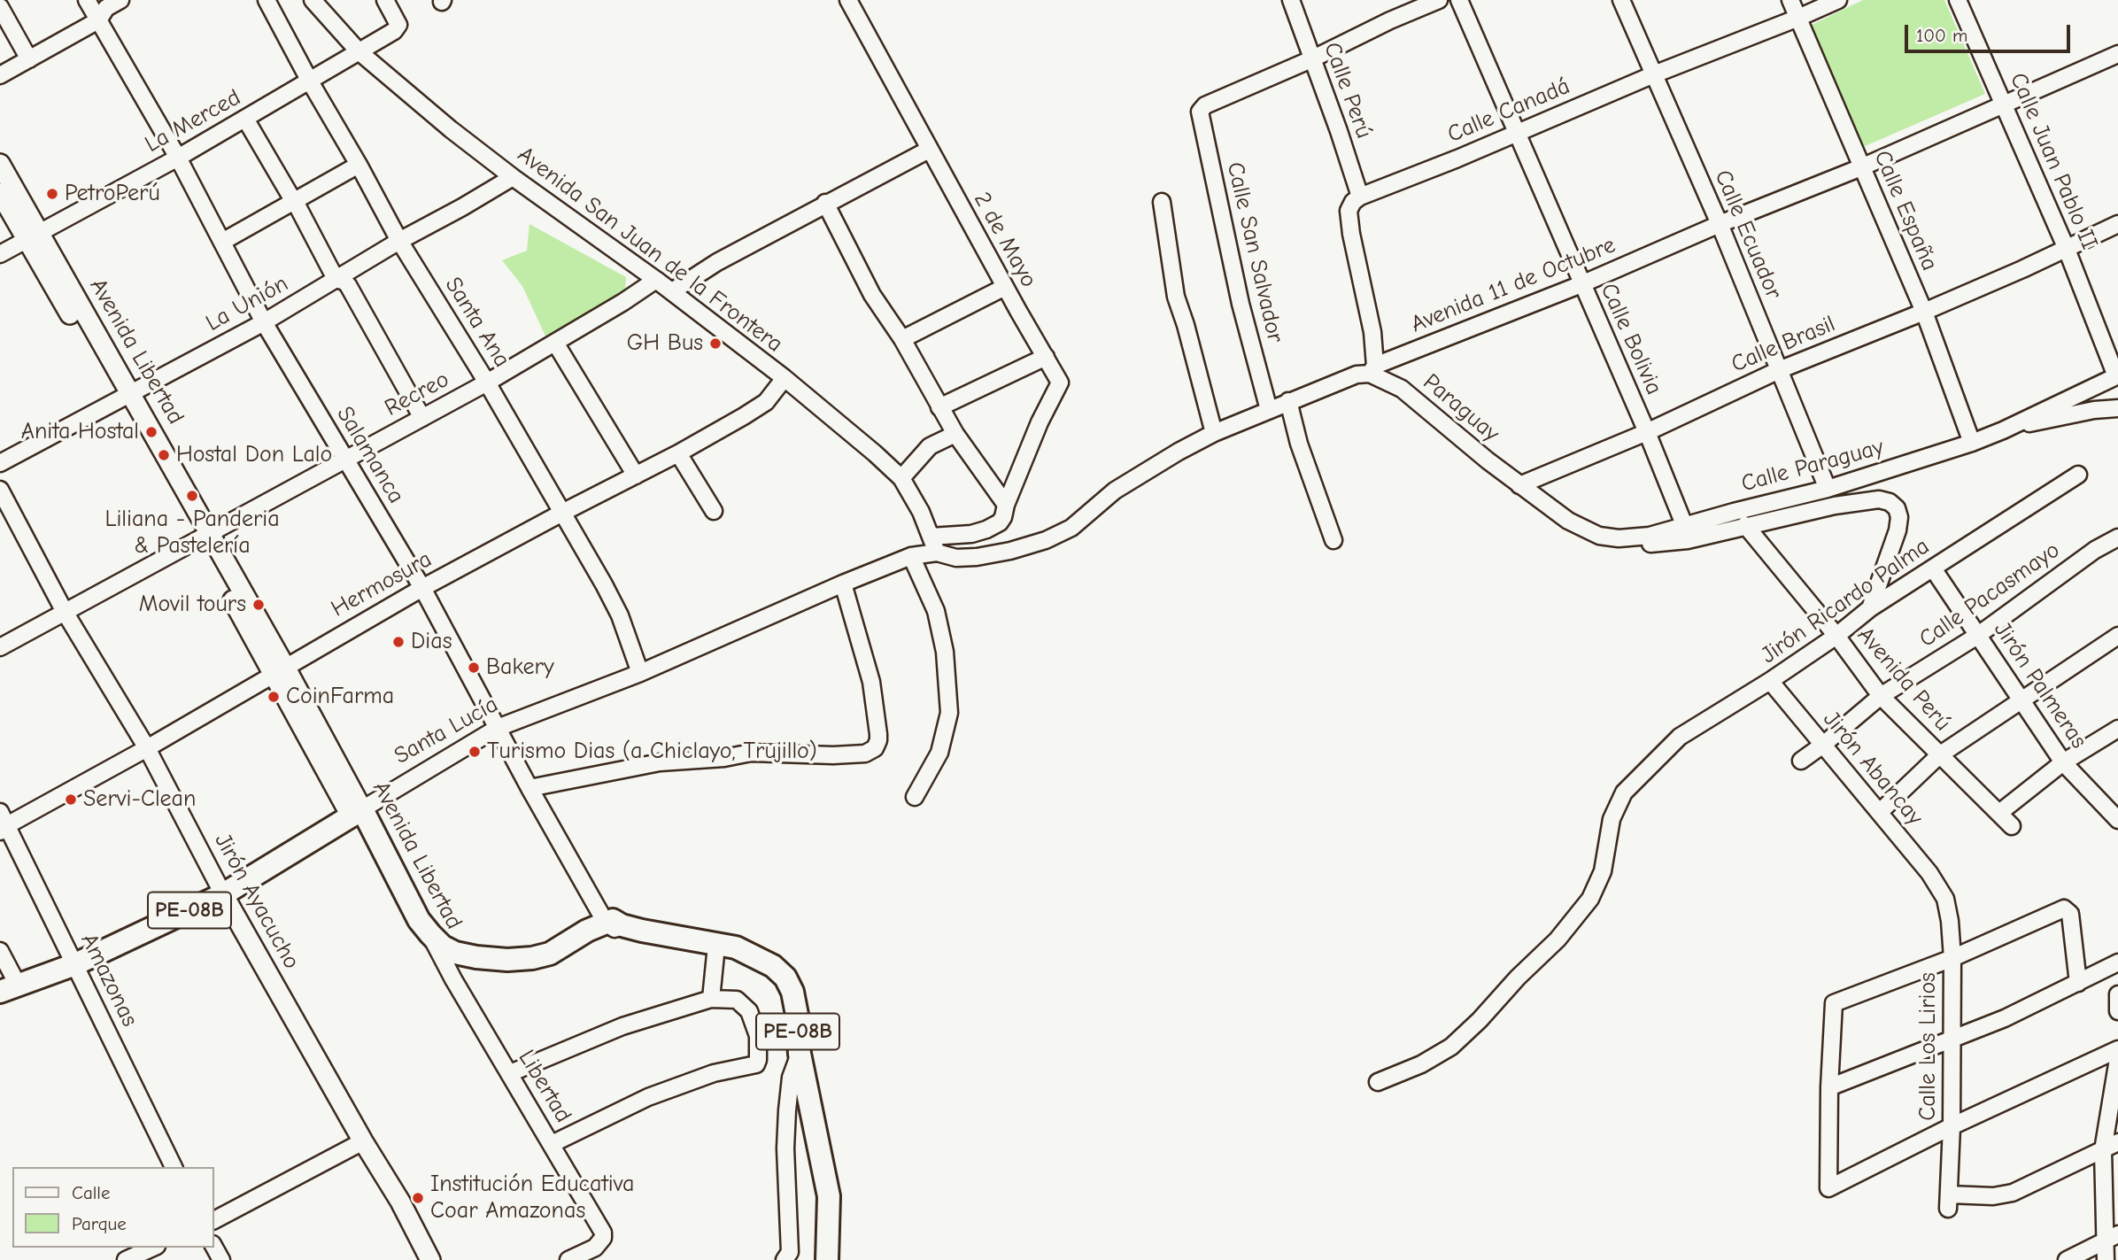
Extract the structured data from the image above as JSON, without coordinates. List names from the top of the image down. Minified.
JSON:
{"streets":{"highway":["Avenida Libertad","Santa Lucía","PE-08B"],"main road":["Jirón Ayacucho"],"street":["Calle Perú","Calle Canadá","La Merced","Calle Juan Pablo II","Calle España","Calle Ecuador","2 de Mayo","Avenida San Juan de la Frontera","Calle San Salvador","Avenida 11 de Octubre","La Unión","Santa Ana","Calle Bolivia","Calle Brasil","Recreo","Paraguay","Salamanca","Calle Paraguay","Hermosura","Calle Pacasmayo","Jirón Ricardo Palma","Avenida Perú","Jirón Palmeras","Jirón Abancay","Amazonas","Calle Los Lirios","Libertad"]},"crossings":[["Calle Perú","Calle Canadá"],["Calle Perú","Calle San Salvador"],["Calle Canadá","Calle España"],["Calle Canadá","Calle Ecuador"],["Calle Canadá","Calle Bolivia"],["La Merced","Avenida San Juan de la Frontera"],["La Merced","Santa Ana"],["La Merced","Avenida Libertad"],["La Merced","Salamanca"],["Calle Juan Pablo II","Avenida 11 de Octubre"],["Calle Juan Pablo II","Calle Brasil"],["Calle Juan Pablo II","Calle Paraguay"],["Calle España","Avenida 11 de Octubre"],["Calle España","Calle Brasil"],["Calle España","Calle Paraguay"],["Calle Ecuador","Avenida 11 de Octubre"],["Calle Ecuador","Calle Brasil"],["Calle Ecuador","Calle Paraguay"],["Avenida San Juan de la Frontera","Avenida 11 de Octubre"],["Avenida San Juan de la Frontera","La Unión"],["Avenida San Juan de la Frontera","Recreo"],["Avenida San Juan de la Frontera","Hermosura"],["Avenida San Juan de la Frontera","Santa Lucía"],["Calle San Salvador","Avenida 11 de Octubre"],["Avenida 11 de Octubre","Calle Bolivia"],["Avenida 11 de Octubre","Paraguay"],["Avenida 11 de Octubre","Santa Lucía"],["La Unión","Santa Ana"],["La Unión","Avenida Libertad"],["La Unión","Salamanca"],["Santa Ana","Recreo"],["Santa Ana","Hermosura"],["Santa Ana","Santa Lucía"],["Calle Bolivia","Calle Brasil"],["Calle Bolivia","Calle Paraguay"],["Calle Brasil","Paraguay"],["Calle Brasil","Calle Paraguay"],["Avenida Libertad","Recreo"],["Avenida Libertad","Hermosura"],["Avenida Libertad","Santa Lucía"],["Avenida Libertad","Libertad"],["Recreo","Salamanca"],["Recreo","Jirón Ayacucho"],["Paraguay","Calle Paraguay"],["Salamanca","Hermosura"],["Salamanca","Santa Lucía"],["Salamanca","PE-08B"],["Hermosura","Jirón Ayacucho"],["Hermosura","Amazonas"],["Calle Pacasmayo","Avenida Perú"],["Calle Pacasmayo","Jirón Palmeras"],["Calle Pacasmayo","Jirón Abancay"],["Jirón Ricardo Palma","Avenida Perú"],["Jirón Ricardo Palma","Jirón Palmeras"],["Jirón Ricardo Palma","Jirón Abancay"],["Santa Lucía","Jirón Ayacucho"],["Santa Lucía","Amazonas"],["Jirón Abancay","Calle Los Lirios"]],"places":["PetroPerú","GH Bus","Anita Hostal","Hostal Don Lalo","Liliana - Panderia & Pastelería","Movil tours","Dias","Bakery","CoinFarma","Turismo Dias (a Chiclayo, Trujillo)","Servi-Clean","Institución Educativa Coar Amazonas"],"legend":["Calle","Parque"],"scale_bar":"100 m"}
